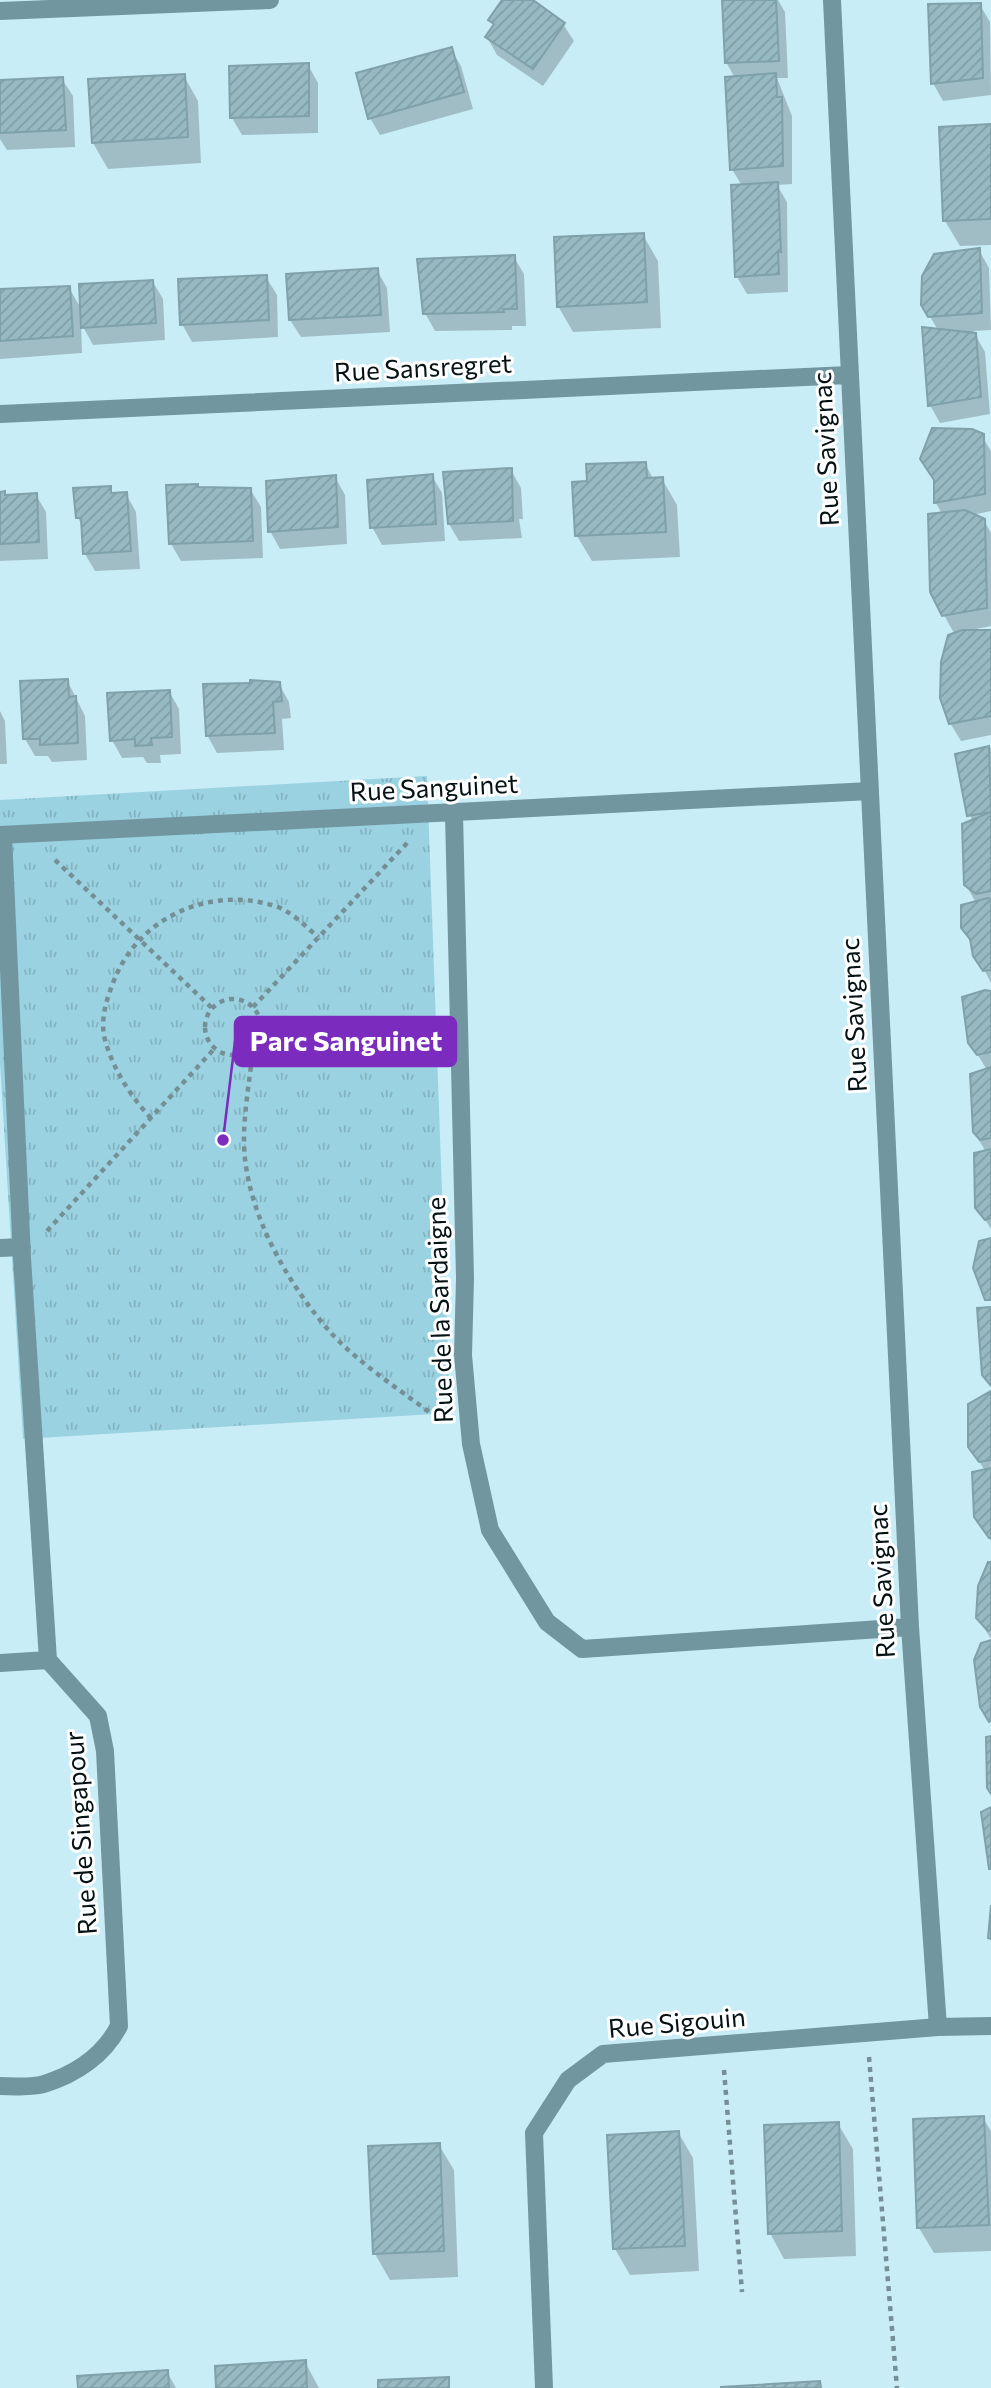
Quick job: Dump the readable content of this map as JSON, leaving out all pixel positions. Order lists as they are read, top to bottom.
{
  "streets": {
    "street": [
      "Rue Sansregret",
      "Rue Savignac",
      "Rue Sanguinet",
      "Rue de la Sardaigne",
      "Rue de Singapour",
      "Rue Sigouin"
    ]
  },
  "crossings": [
    ["Rue Sansregret", "Rue Savignac"],
    ["Rue Savignac", "Rue Sanguinet"],
    ["Rue Savignac", "Rue de la Sardaigne"],
    ["Rue Savignac", "Rue Sigouin"],
    ["Rue Sanguinet", "Rue de la Sardaigne"]
  ],
  "places": ["Parc Sanguinet"]
}
